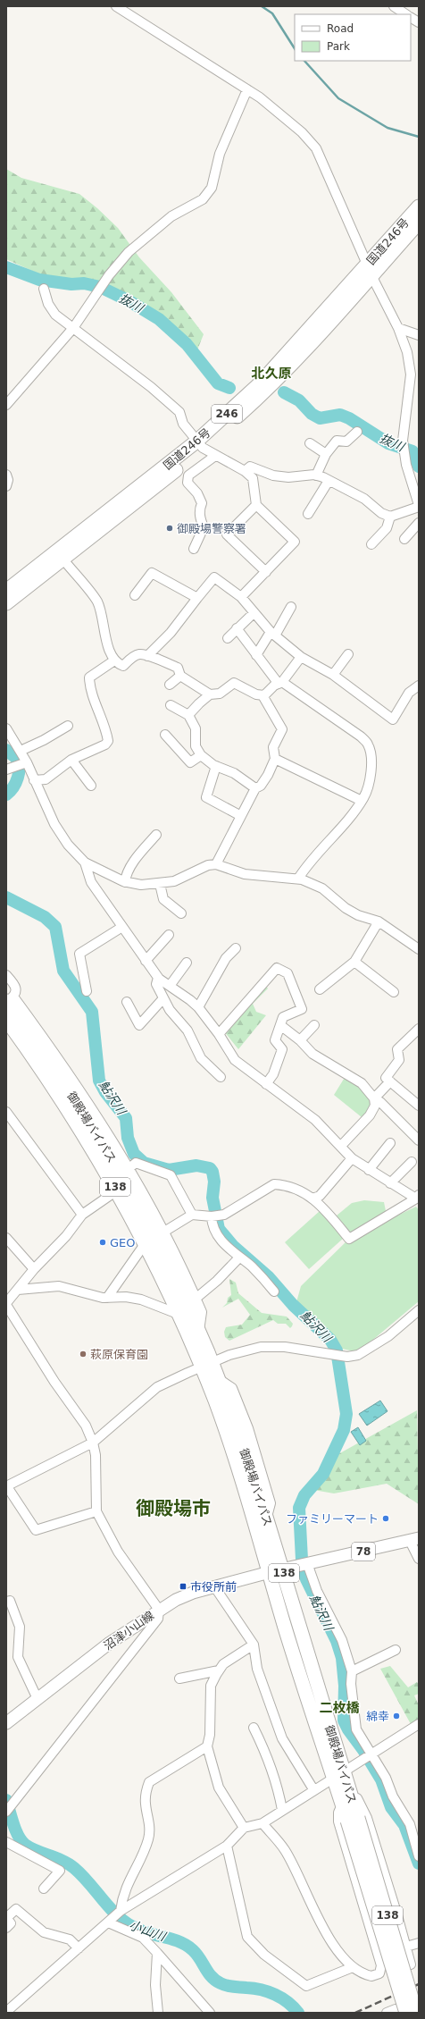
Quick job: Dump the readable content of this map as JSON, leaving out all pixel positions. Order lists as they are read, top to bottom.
{
  "streets": {
    "highway": [
      "国道246号",
      "246",
      "御殿場バイパス",
      "138"
    ],
    "main road": ["78", "沼津小山線"]
  },
  "crossings": [
    ["国道246号", "246"],
    ["御殿場バイパス", "78"],
    ["御殿場バイパス", "沼津小山線"],
    ["78", "沼津小山線"]
  ],
  "districts": ["北久原", "御殿場市", "二枚橋"],
  "water": ["抜川", "鮎沢川", "小山川"],
  "places": {
    "other": [
      "御殿場警察署",
      "GEO",
      "萩原保育園",
      "ファミリーマート",
      "綿幸"
    ],
    "transit": ["市役所前"]
  },
  "legend": ["Road", "Park"]
}
